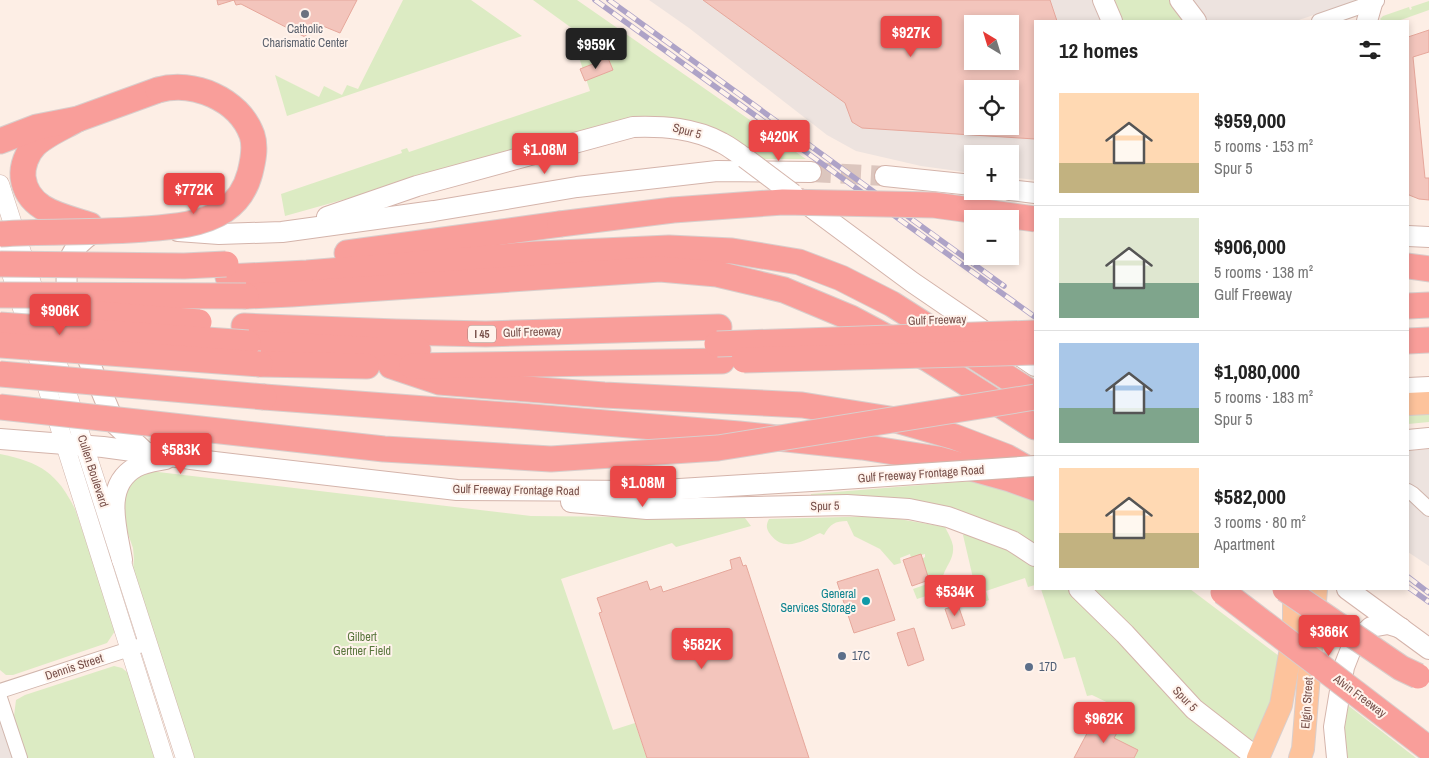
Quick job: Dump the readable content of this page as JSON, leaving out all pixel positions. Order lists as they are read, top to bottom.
{
  "streets": {
    "highway": ["Gulf Freeway", "I 45", "Alvin Freeway"],
    "main road": ["Spur 5", "Gulf Freeway Frontage Road", "Elgin Street"],
    "street": ["Cullen Boulevard", "Dennis Street"]
  },
  "crossings": [
    ["Spur 5", "Gulf Freeway Frontage Road"],
    ["Spur 5", "Elgin Street"],
    ["Cullen Boulevard", "Gulf Freeway Frontage Road"],
    ["Cullen Boulevard", "Dennis Street"]
  ],
  "parks": ["Gilbert Gertner Field"],
  "places": [
    "Catholic Charismatic Center",
    "General Services Storage",
    "17C",
    "17D"
  ],
  "north": "top left",
  "page": {
    "map_buttons": ["+", "−"],
    "price": [
      "$927K",
      "$959K",
      "$420K",
      "$1.08M",
      "$772K",
      "$906K",
      "$583K",
      "$1.08M",
      "$534K",
      "$366K",
      "$582K",
      "$962K"
    ],
    "heading": "12 homes",
    "list": [
      {
        "name": "$959,000",
        "note": "5 rooms · 153 m² · Spur 5"
      },
      {
        "name": "$906,000",
        "note": "5 rooms · 138 m² · Gulf Freeway"
      },
      {
        "name": "$1,080,000",
        "note": "5 rooms · 183 m² · Spur 5"
      },
      {
        "name": "$582,000",
        "note": "3 rooms · 80 m² · Apartment"
      }
    ]
  }
}
